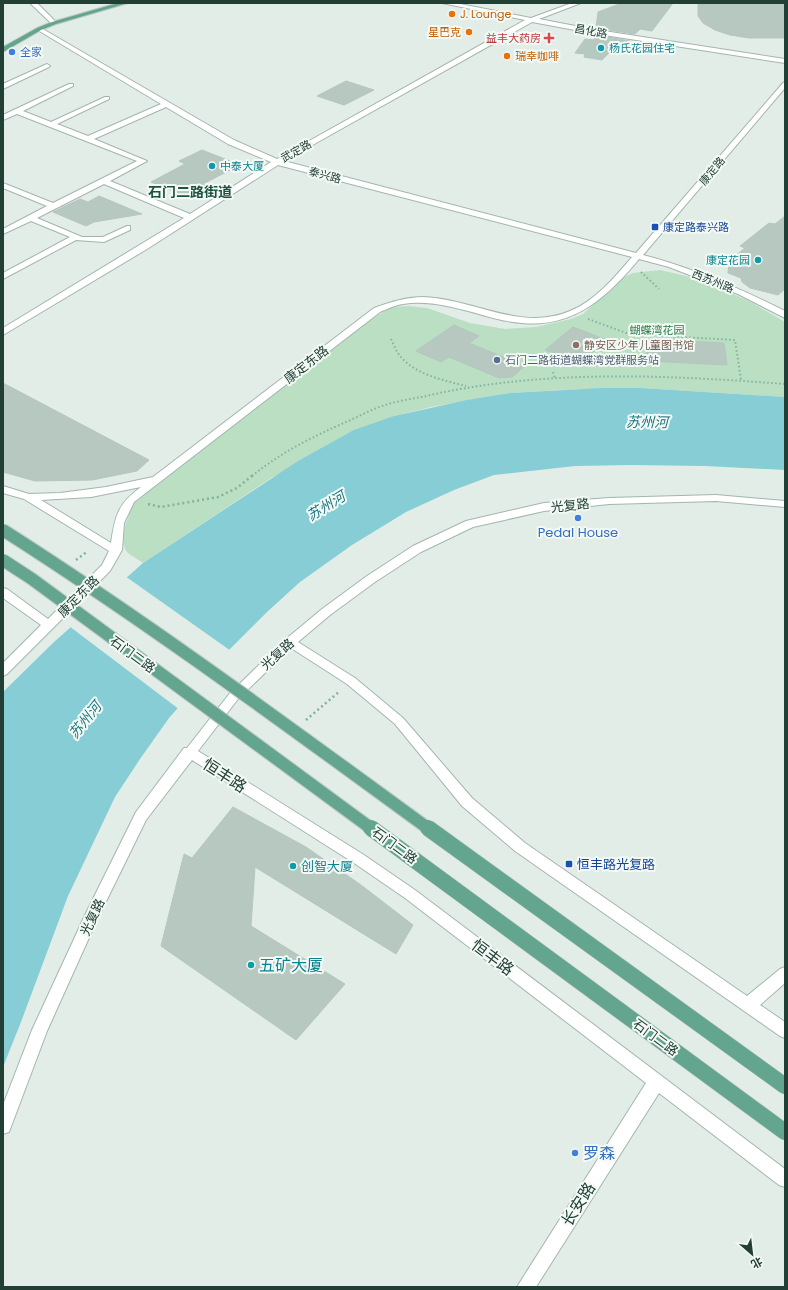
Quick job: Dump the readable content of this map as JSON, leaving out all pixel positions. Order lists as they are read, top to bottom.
{
  "streets": {
    "main road": ["石门二路"],
    "street": [
      "昌化路",
      "武定路",
      "康定路",
      "泰兴路",
      "西苏州路",
      "康定东路",
      "光复路",
      "恒丰路",
      "长安路"
    ]
  },
  "crossings": [
    ["昌化路", "武定路"],
    ["武定路", "泰兴路"],
    ["康定路", "泰兴路"],
    ["康定路", "西苏州路"],
    ["康定路", "康定东路"],
    ["泰兴路", "西苏州路"],
    ["泰兴路", "康定东路"],
    ["西苏州路", "康定东路"],
    ["光复路", "恒丰路"],
    ["恒丰路", "长安路"]
  ],
  "districts": ["石门二路街道"],
  "water": ["苏州河"],
  "parks": ["蝴蝶湾花园"],
  "places": {
    "other": [
      "J. Lounge",
      "星巴克",
      "杨氏花园住宅",
      "全家",
      "瑞幸咖啡",
      "中泰大厦",
      "康定花园",
      "静安区少年儿童图书馆",
      "石门二路街道蝴蝶湾党群服务站",
      "Pedal House",
      "创智大厦",
      "五矿大厦",
      "罗森"
    ],
    "health": ["益丰大药房"],
    "transit": ["康定路泰兴路", "恒丰路光复路"]
  },
  "north": "bottom right"
}
